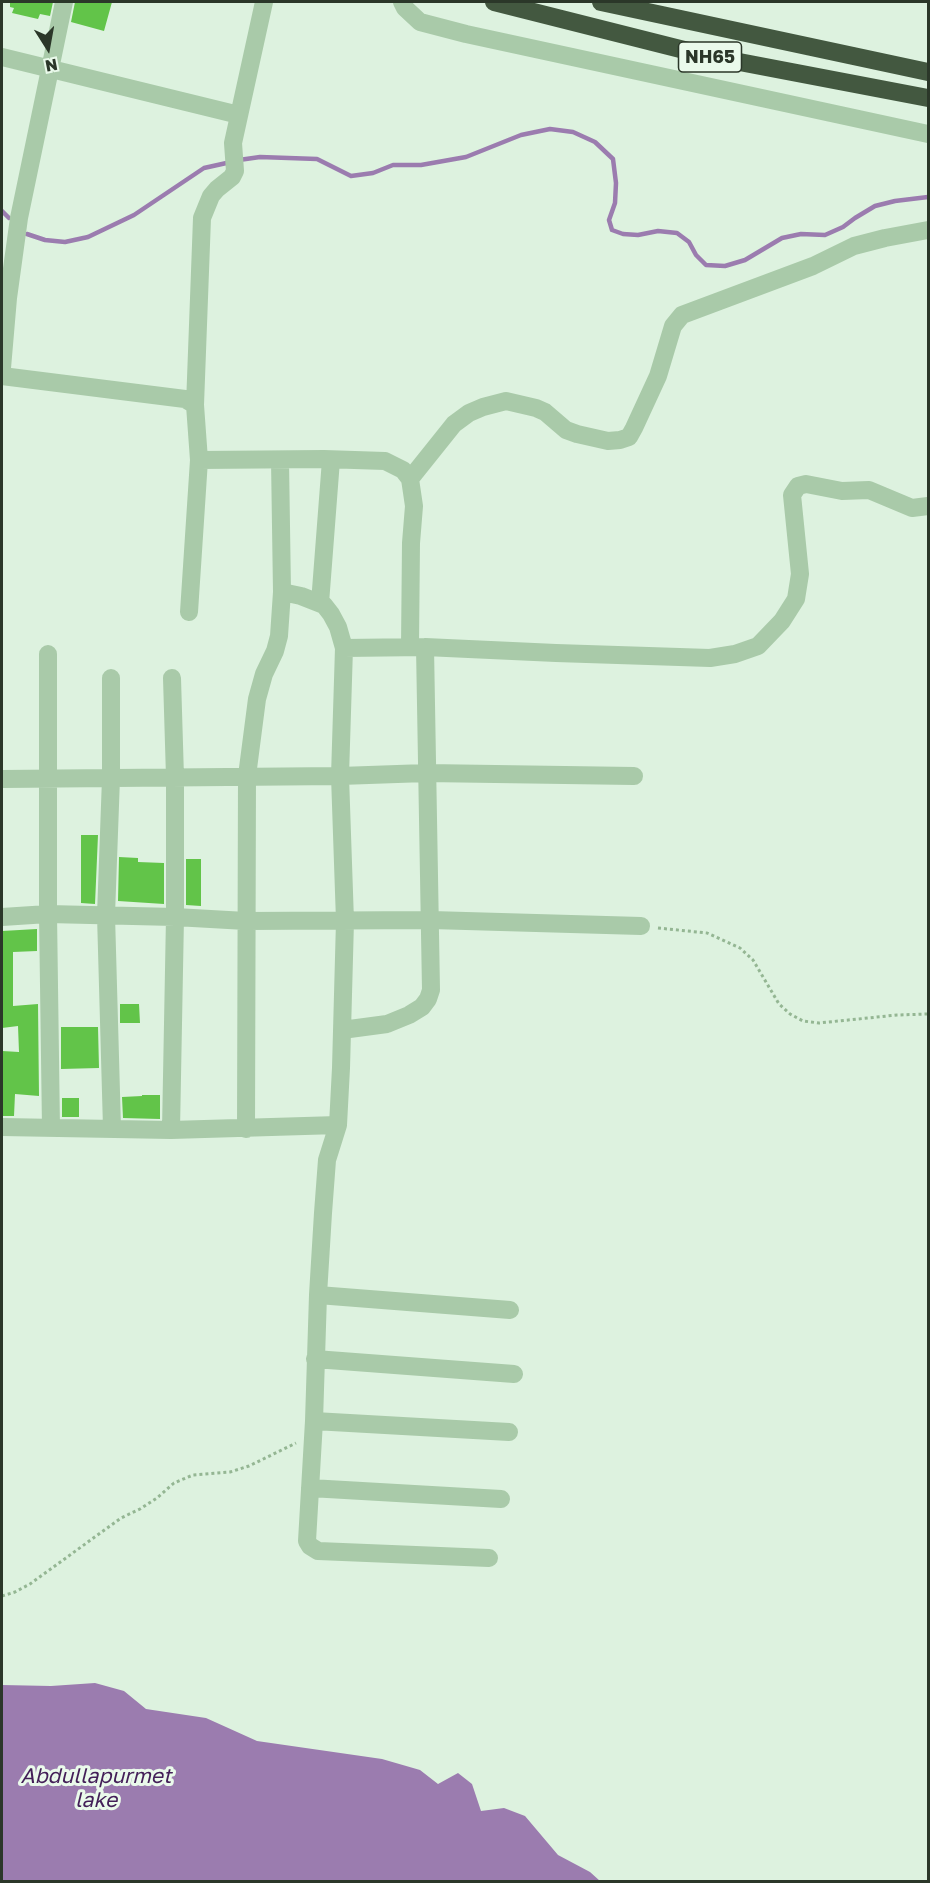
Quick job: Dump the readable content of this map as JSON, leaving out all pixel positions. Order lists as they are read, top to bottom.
{
  "streets": {
    "highway": ["NH65"]
  },
  "water": ["Abdullapurmet lake"],
  "north": "bottom"
}
